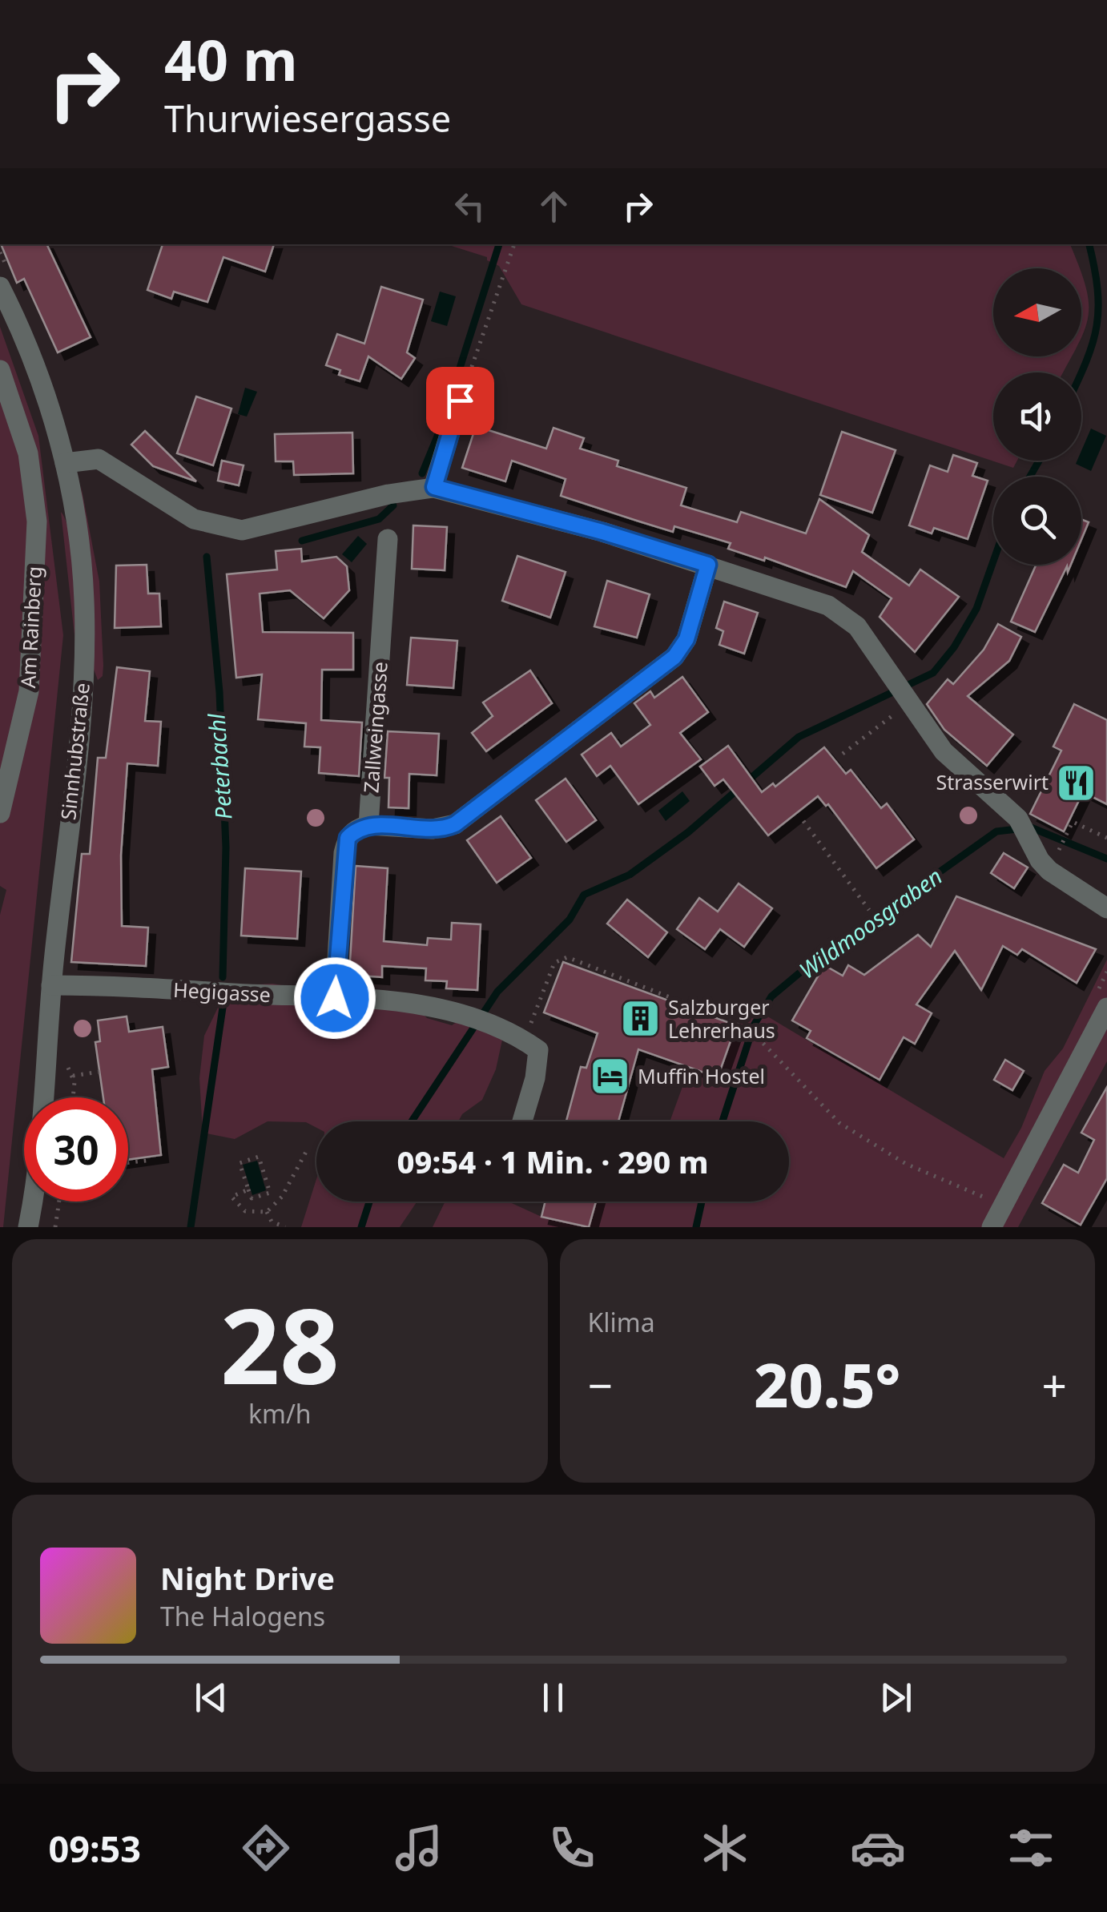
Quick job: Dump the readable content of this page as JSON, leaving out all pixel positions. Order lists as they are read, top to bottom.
{
  "streets": {
    "street": [
      "Am Rainberg",
      "Zallweingasse",
      "Sinnhubstraße",
      "Hegigasse"
    ]
  },
  "crossings": [
    ["Sinnhubstraße", "Hegigasse"]
  ],
  "water": ["Peterbachl", "Wildmoosgraben"],
  "places": {
    "restaurant": ["Strasserwirt"],
    "building": ["Salzburger Lehrerhaus"],
    "hotel": ["Muffin Hostel"]
  },
  "north": "left",
  "page": {
    "turn": ["40 m", "Thurwiesergasse"],
    "limit": "30",
    "trip": "09:54 · 1 Min. · 290 m",
    "tile": [
      ["28", "km/h"],
      "Klima"
    ],
    "heat": ["−", "20.5°", "+"],
    "song": ["Night Drive", "The Halogens"],
    "tabs": "09:53"
  }
}
